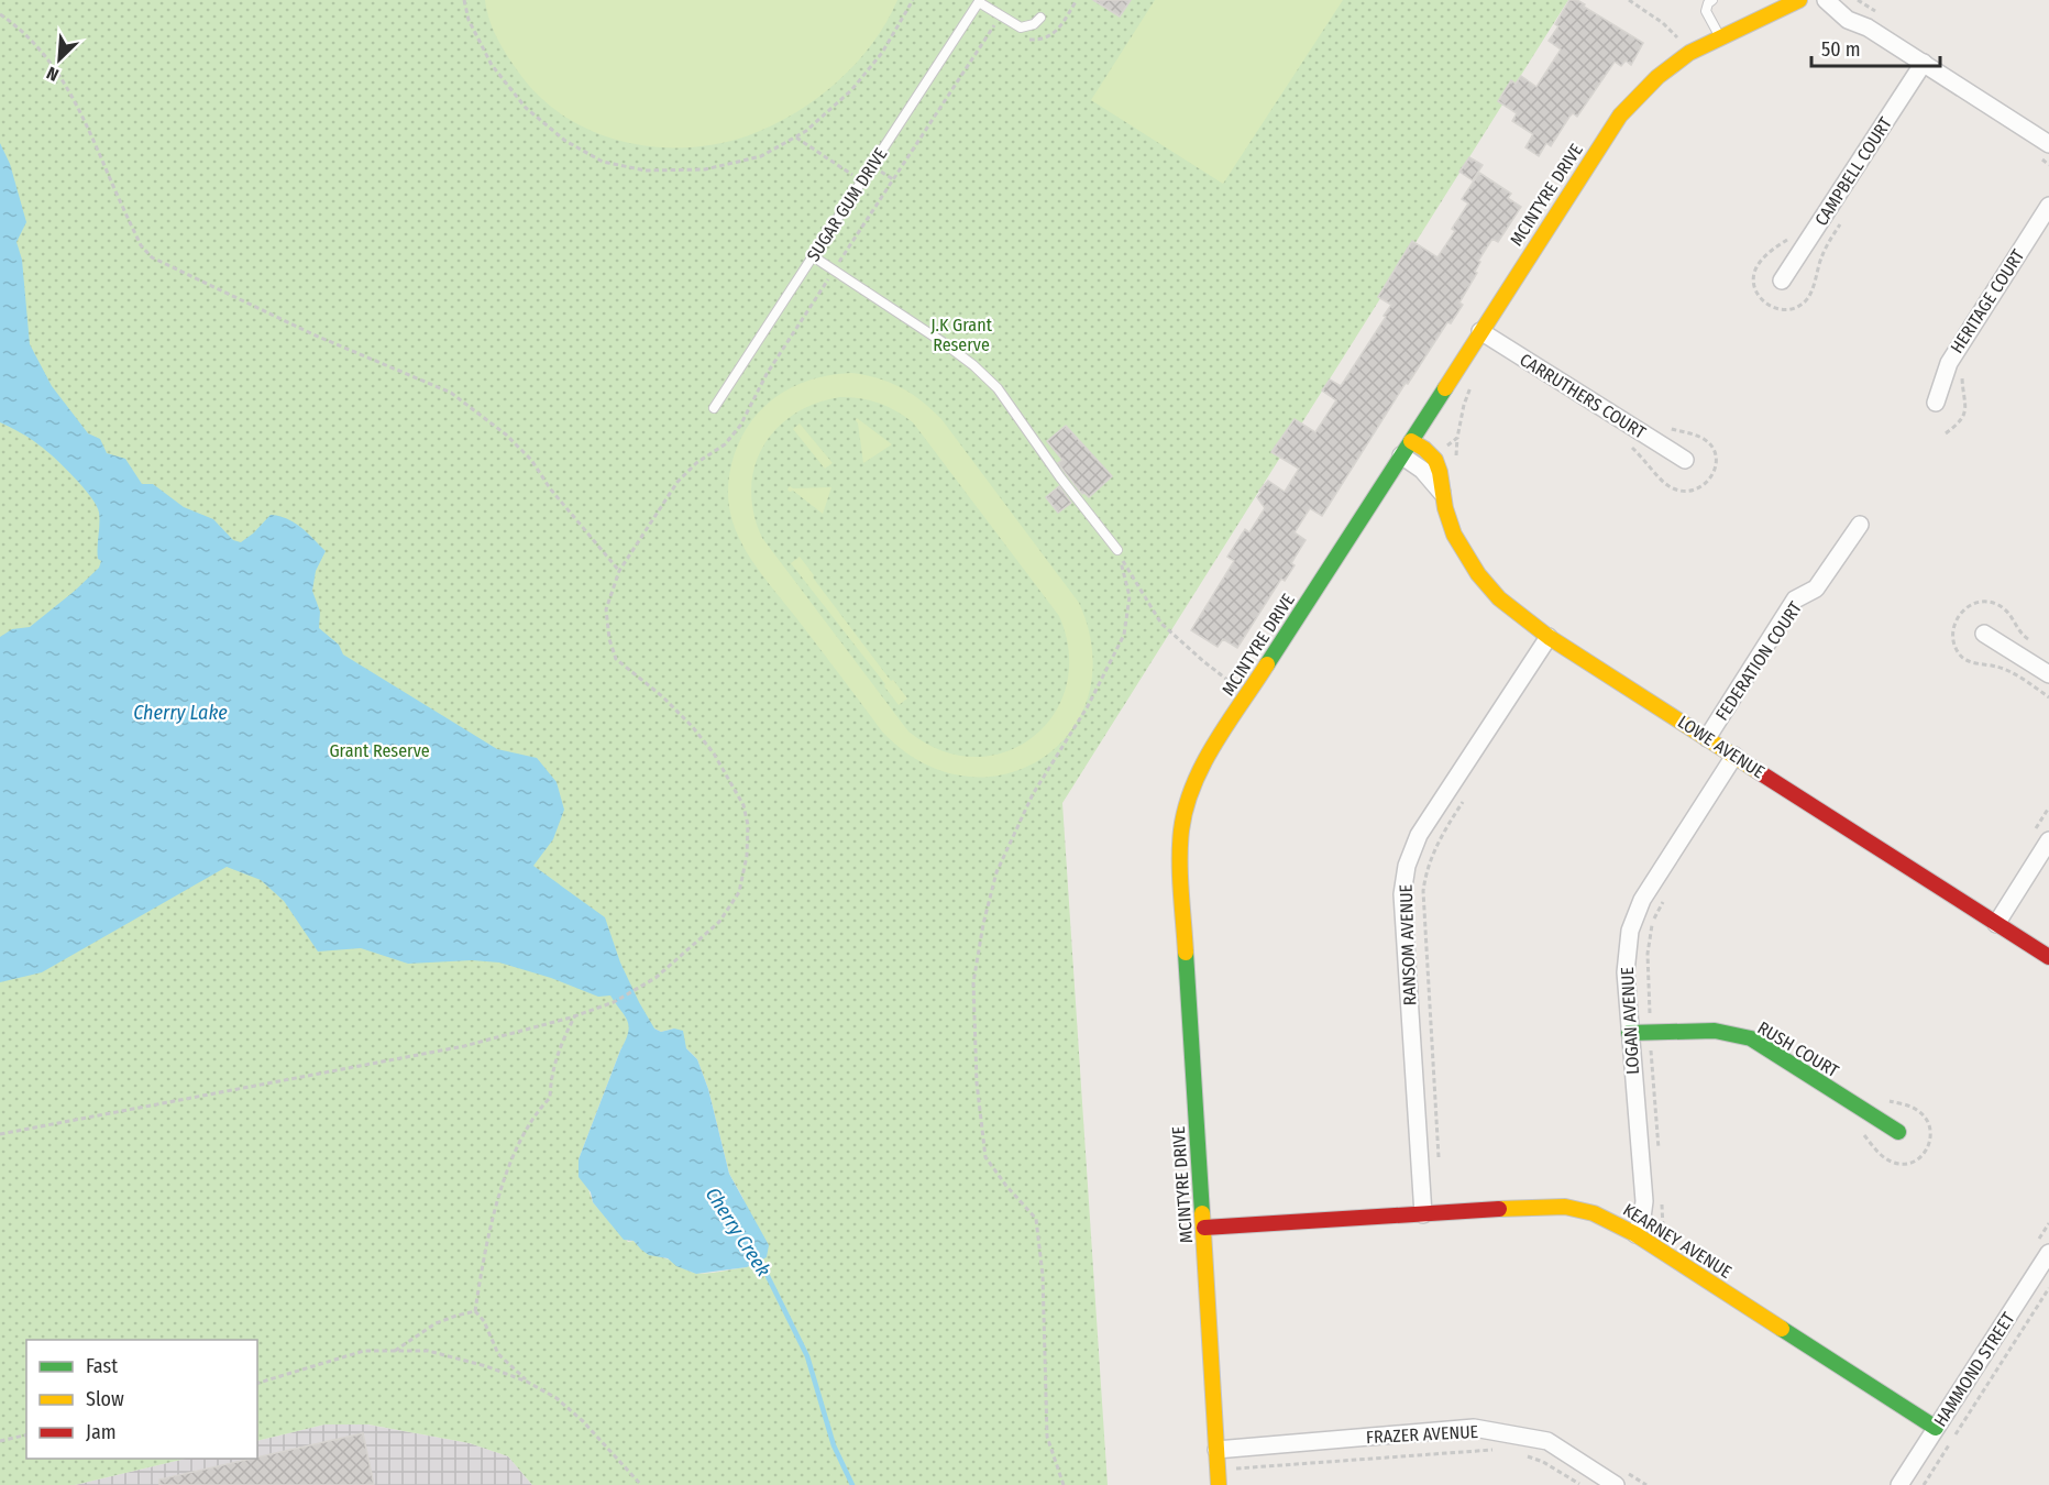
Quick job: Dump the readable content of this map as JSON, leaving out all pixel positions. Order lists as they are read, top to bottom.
{
  "streets": {
    "street": [
      "CAMPBELL COURT",
      "MCINTYRE DRIVE",
      "HERITAGE COURT",
      "CARRUTHERS COURT",
      "FEDERATION COURT",
      "LOWE AVENUE",
      "RANSOM AVENUE",
      "LOGAN AVENUE",
      "RUSH COURT",
      "KEARNEY AVENUE",
      "HAMMOND STREET",
      "FRAZER AVENUE"
    ],
    "lane": ["SUGAR GUM DRIVE"]
  },
  "crossings": [
    ["MCINTYRE DRIVE", "CARRUTHERS COURT"],
    ["MCINTYRE DRIVE", "LOWE AVENUE"],
    ["MCINTYRE DRIVE", "KEARNEY AVENUE"],
    ["MCINTYRE DRIVE", "FRAZER AVENUE"],
    ["FEDERATION COURT", "LOWE AVENUE"],
    ["LOWE AVENUE", "RANSOM AVENUE"],
    ["LOWE AVENUE", "LOGAN AVENUE"],
    ["RANSOM AVENUE", "KEARNEY AVENUE"],
    ["LOGAN AVENUE", "RUSH COURT"],
    ["LOGAN AVENUE", "KEARNEY AVENUE"],
    ["KEARNEY AVENUE", "HAMMOND STREET"]
  ],
  "water": ["Cherry Lake", "Cherry Creek"],
  "parks": ["J.K Grant Reserve", "Grant Reserve"],
  "legend": ["Fast", "Slow", "Jam"],
  "scale_bar": "50 m",
  "north": "bottom left"
}
